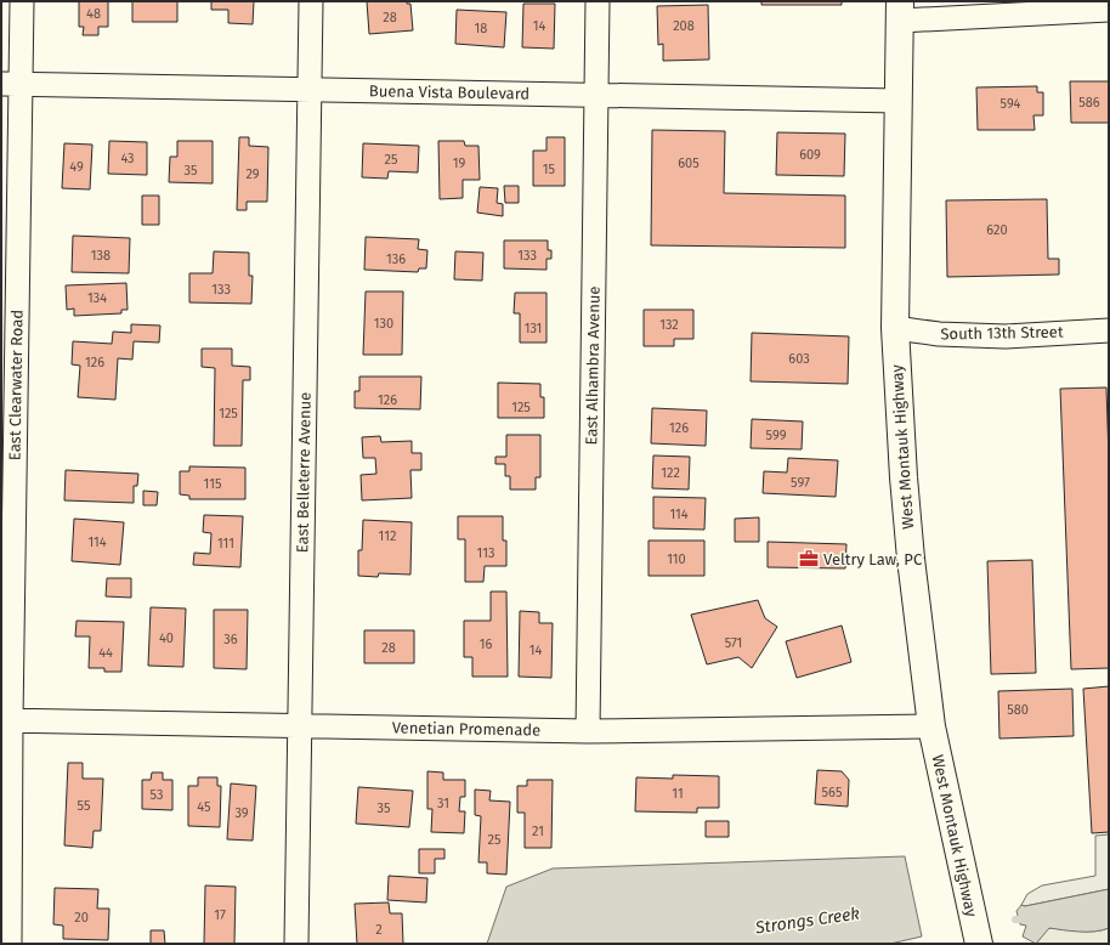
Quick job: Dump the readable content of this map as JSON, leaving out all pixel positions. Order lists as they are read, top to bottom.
{
  "streets": {
    "main road": ["West Montauk Highway"],
    "street": [
      "Buena Vista Boulevard",
      "South 13th Street",
      "East Alhambra Avenue",
      "East Clearwater Road",
      "East Belleterre Avenue",
      "Venetian Promenade"
    ]
  },
  "crossings": [
    ["Buena Vista Boulevard", "East Alhambra Avenue"],
    ["Buena Vista Boulevard", "East Clearwater Road"],
    ["Buena Vista Boulevard", "West Montauk Highway"],
    ["Buena Vista Boulevard", "East Belleterre Avenue"],
    ["South 13th Street", "West Montauk Highway"],
    ["East Alhambra Avenue", "Venetian Promenade"],
    ["East Clearwater Road", "Venetian Promenade"],
    ["West Montauk Highway", "Venetian Promenade"],
    ["East Belleterre Avenue", "Venetian Promenade"]
  ],
  "water": ["Strongs Creek"],
  "places": {
    "office": ["Veltry Law, PC"]
  },
  "house_numbers": [
    "48",
    "28",
    "14",
    "208",
    "18",
    "586",
    "594",
    "609",
    "43",
    "25",
    "19",
    "605",
    "49",
    "15",
    "35",
    "29",
    "620",
    "138",
    "133",
    "136",
    "133",
    "134",
    "130",
    "132",
    "131",
    "603",
    "126",
    "126",
    "125",
    "125",
    "126",
    "599",
    "122",
    "597",
    "115",
    "114",
    "112",
    "114",
    "111",
    "113",
    "110",
    "40",
    "36",
    "571",
    "16",
    "28",
    "14",
    "44",
    "580",
    "565",
    "11",
    "53",
    "31",
    "55",
    "45",
    "35",
    "39",
    "21",
    "25",
    "17",
    "20",
    "2"
  ]
}
